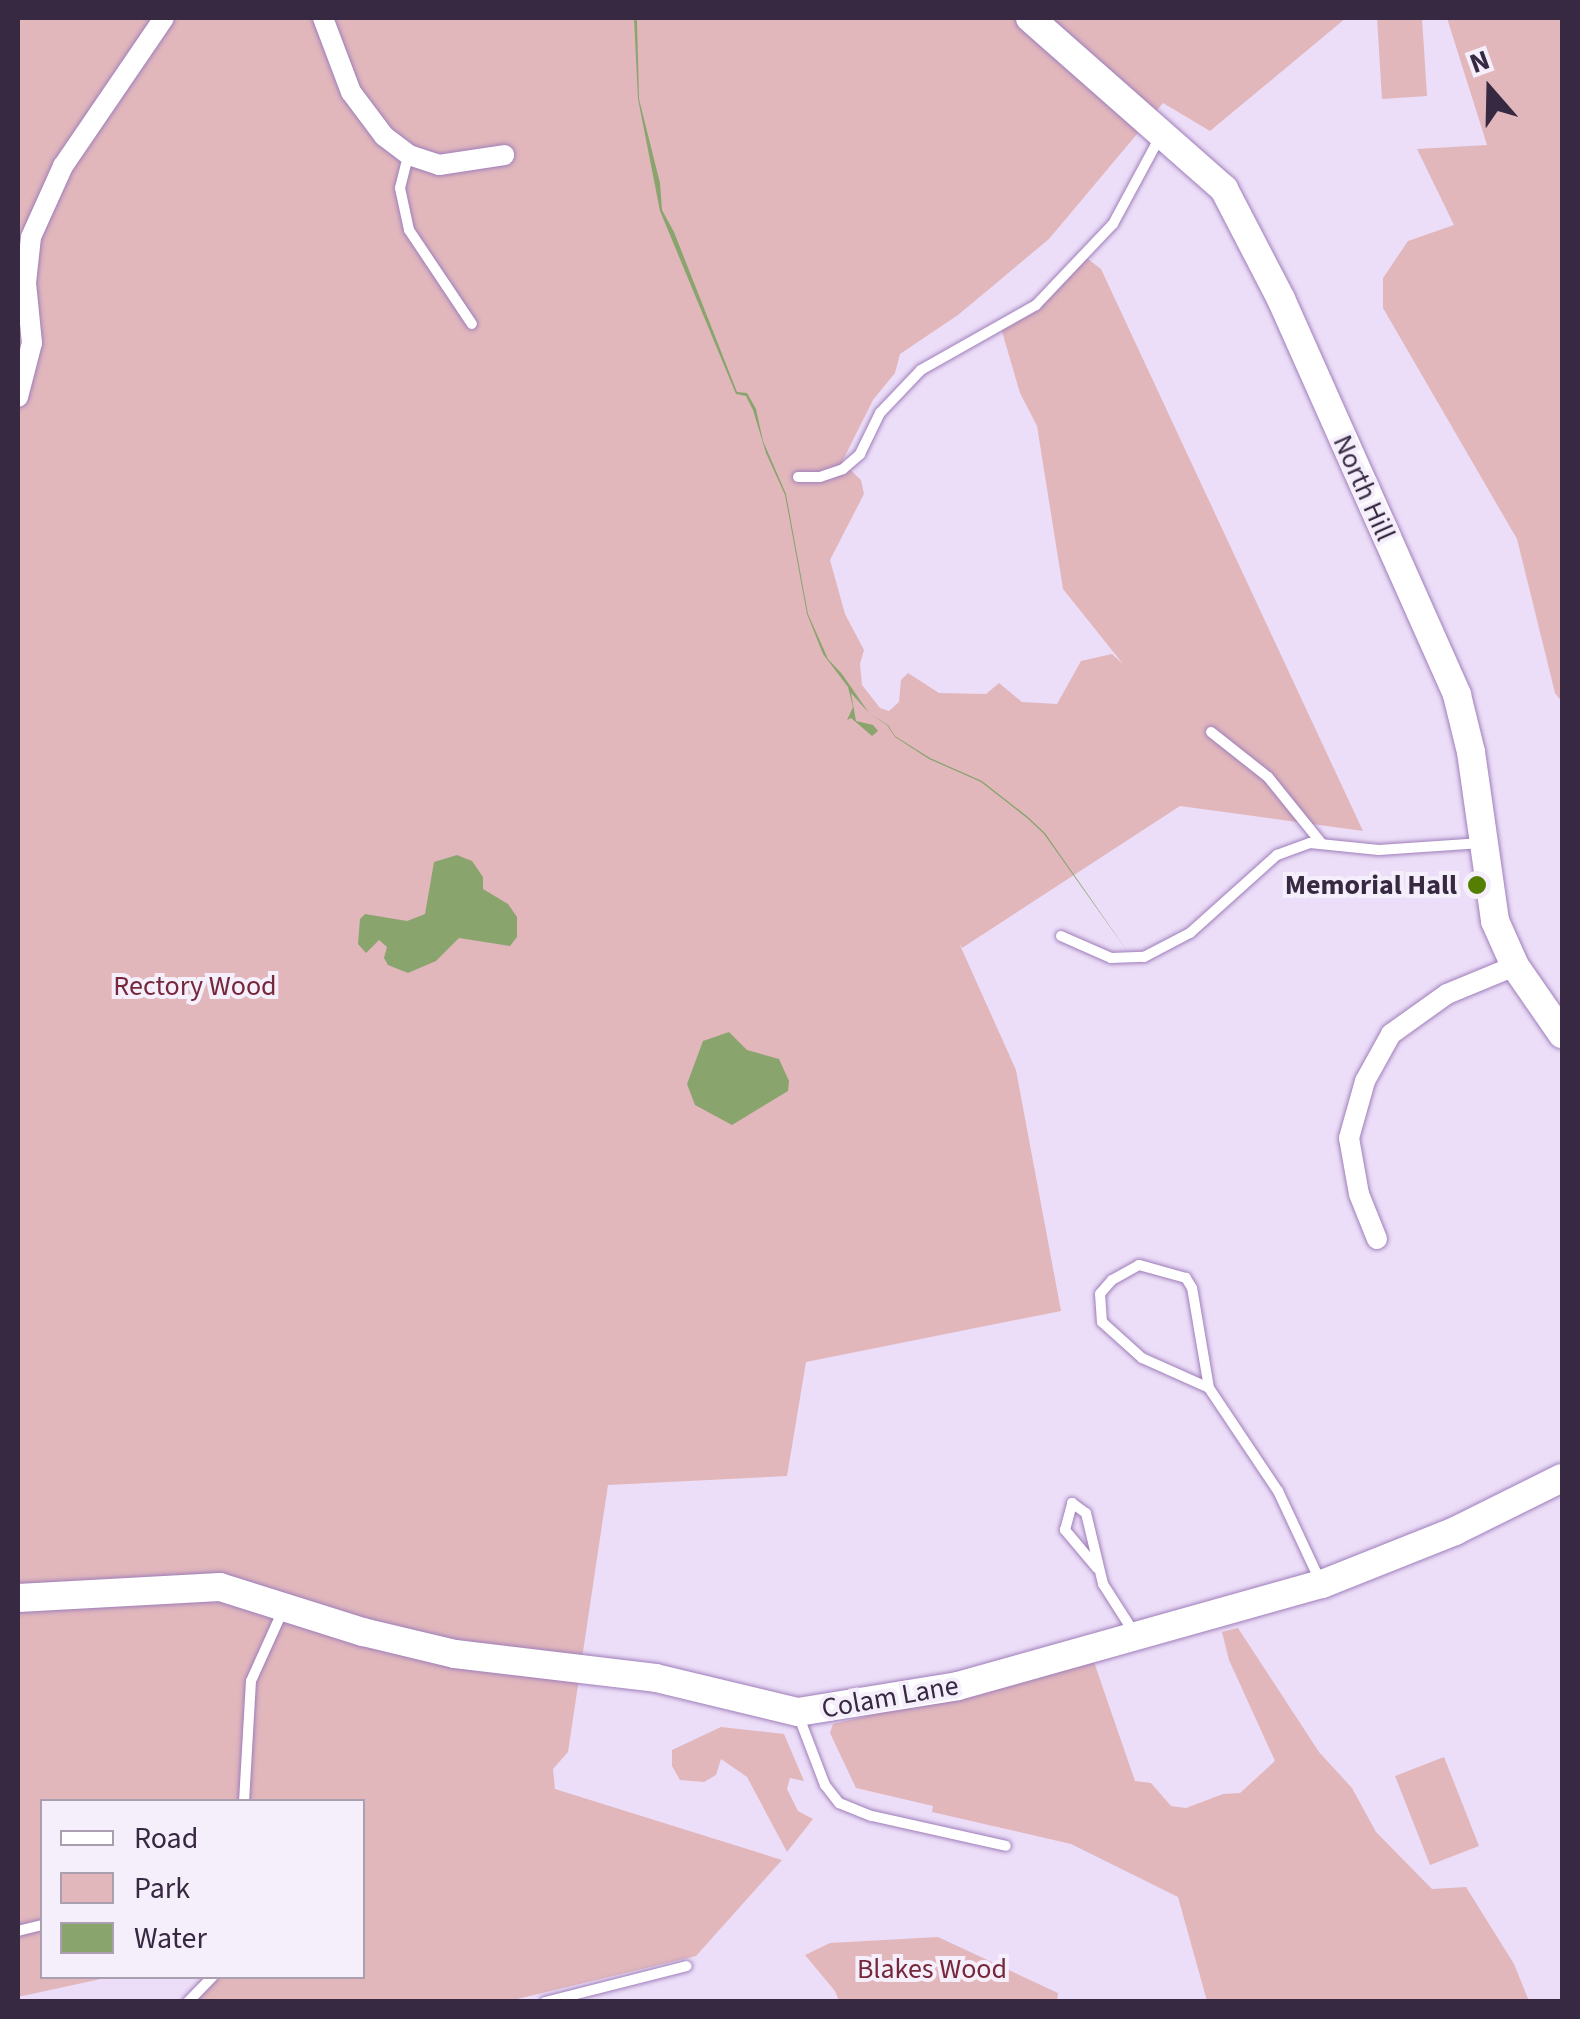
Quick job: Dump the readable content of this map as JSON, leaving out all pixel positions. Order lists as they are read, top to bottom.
{
  "streets": {
    "street": ["North Hill", "Colam Lane"]
  },
  "parks": ["Rectory Wood", "Blakes Wood"],
  "places": ["Memorial Hall"],
  "legend": ["Road", "Park", "Water"],
  "north": "top"
}
